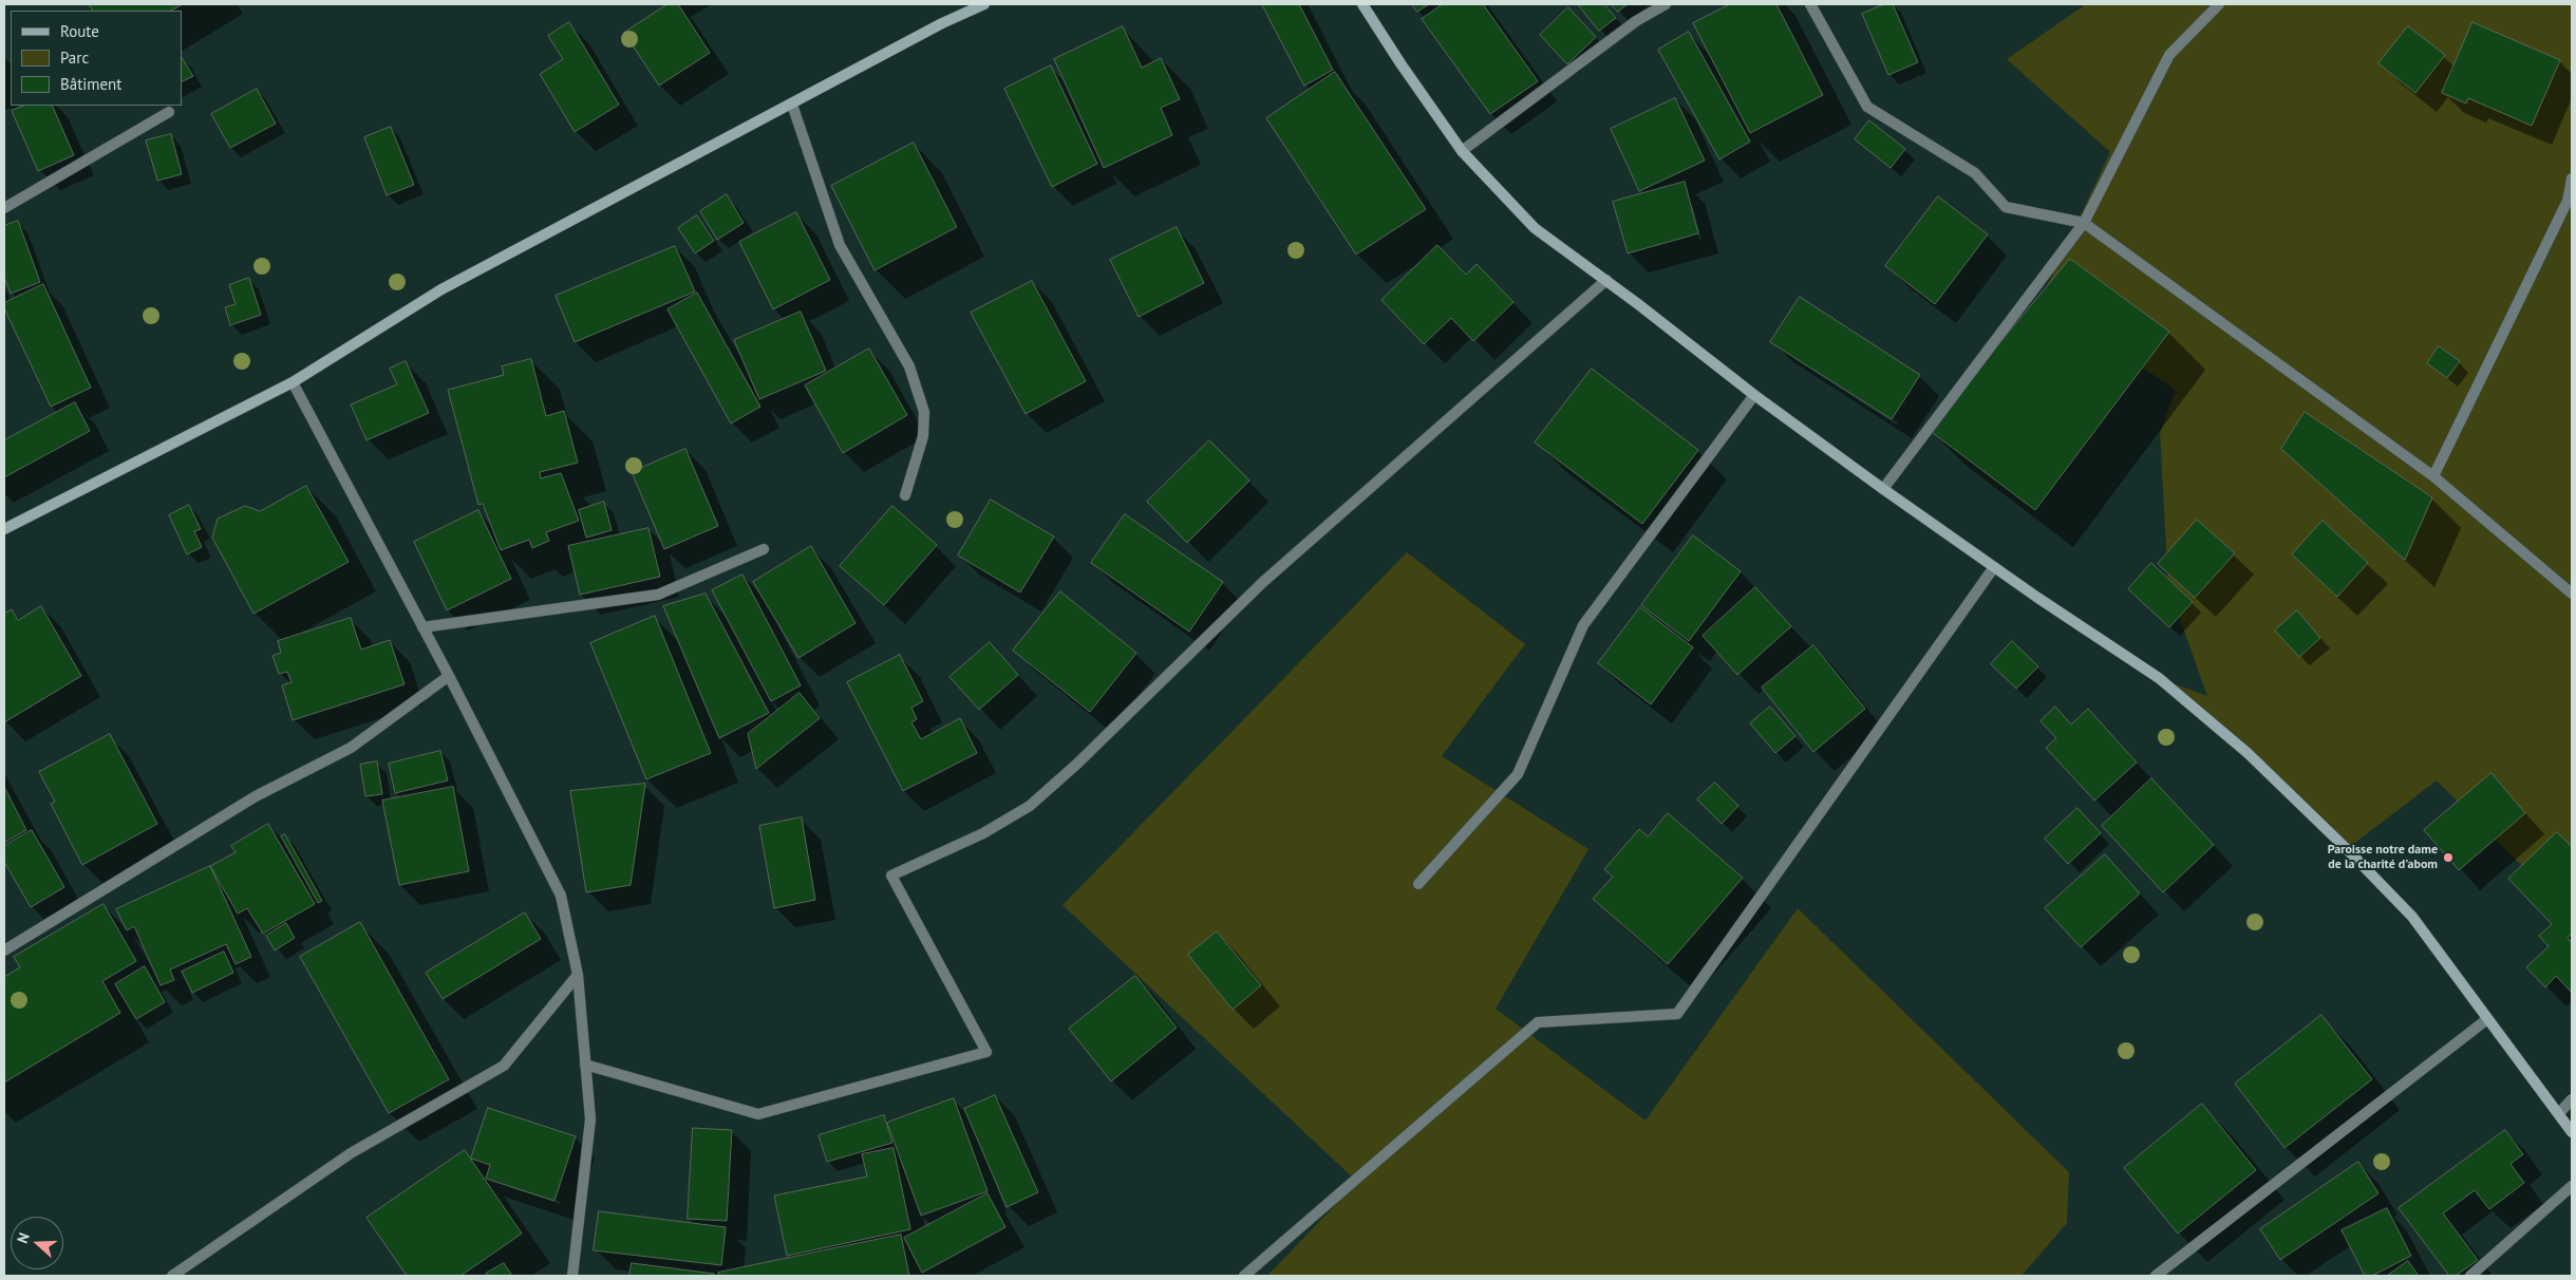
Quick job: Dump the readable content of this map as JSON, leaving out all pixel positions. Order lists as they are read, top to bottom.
{
  "places": ["Paroisse notre dame de la charité d'abom"],
  "legend": ["Route", "Parc", "Bâtiment"],
  "north": "left"
}
